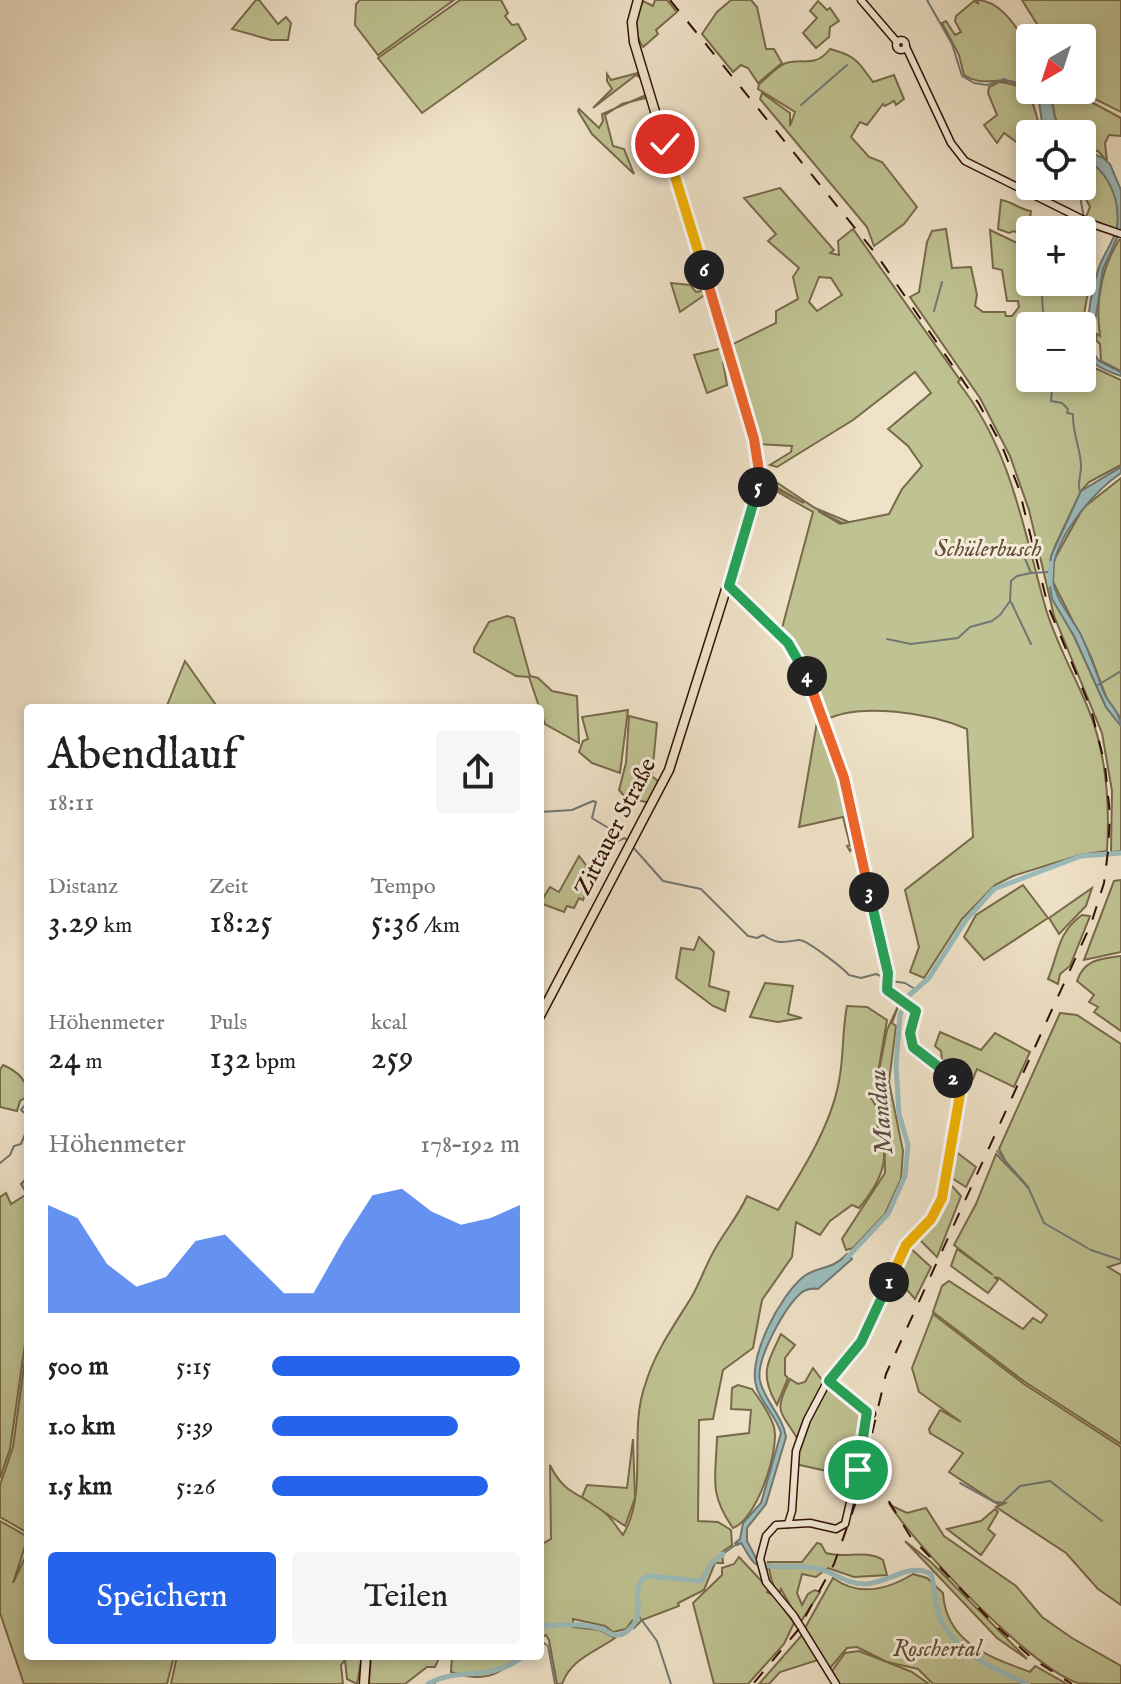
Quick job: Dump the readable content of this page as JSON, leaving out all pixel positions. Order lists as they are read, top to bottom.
{
  "streets": {
    "main road": ["Zittauer Straße"]
  },
  "water": ["Mandau"],
  "parks": ["Schülerbusch", "Roschertal"],
  "north": "bottom left",
  "page": {
    "map_buttons": ["+", "−"],
    "pins": [
      "6",
      "5",
      "4",
      "3",
      "2",
      "1"
    ],
    "heading": ["Abendlauf", "18:11"],
    "stats": [
      ["Distanz", "3.29 km"],
      ["Zeit", "18:25"],
      ["Tempo", "5:36 /km"],
      ["Höhenmeter", "24 m"],
      ["Puls", "132 bpm"],
      ["kcal", "259"]
    ],
    "chart": ["Höhenmeter", "178–192 m"],
    "list": [
      {
        "name": "500 m",
        "note": "5:15"
      },
      {
        "name": "1.0 km",
        "note": "5:39"
      },
      {
        "name": "1.5 km",
        "note": "5:26"
      }
    ],
    "buttons": ["Speichern", "Teilen"]
  }
}
